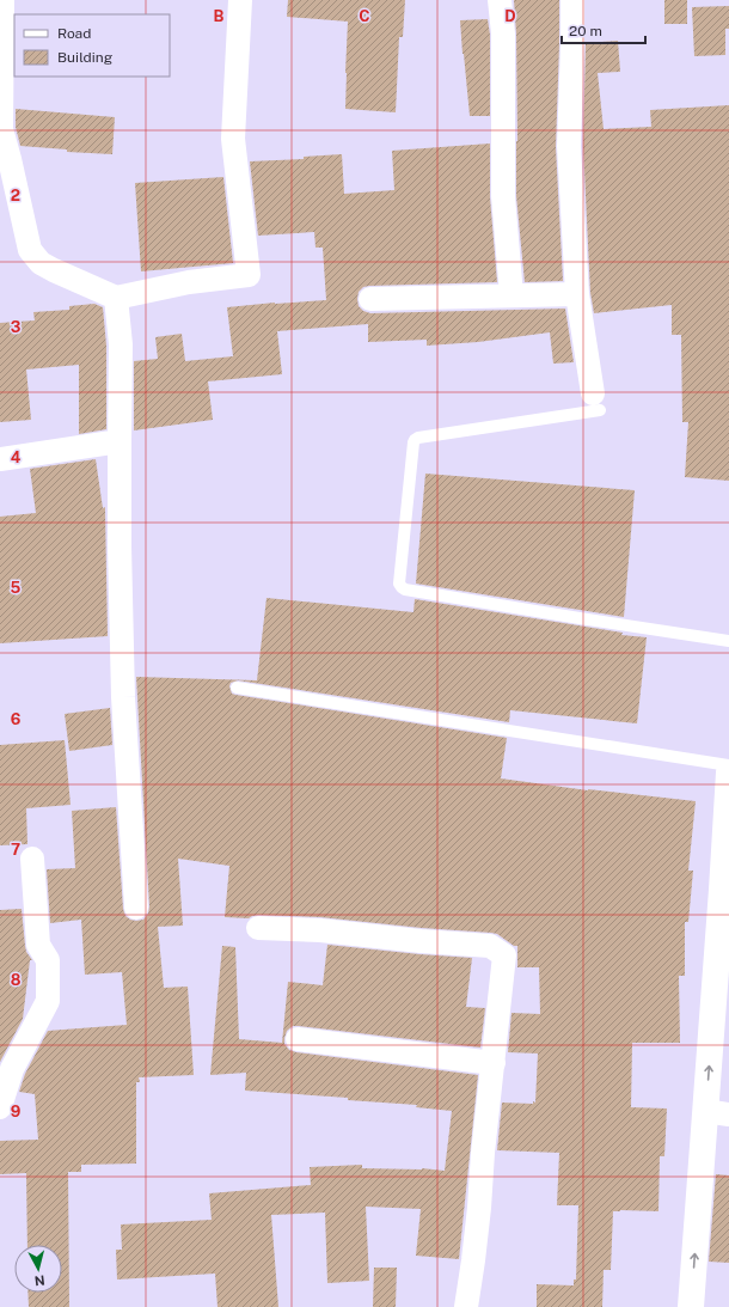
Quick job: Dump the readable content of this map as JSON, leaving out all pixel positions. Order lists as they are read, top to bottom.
{
  "legend": ["Road", "Building"],
  "scale_bar": "20 m",
  "north": "bottom",
  "grid": {
    "columns": ["B", "C", "D"],
    "rows": [
      "2",
      "3",
      "4",
      "5",
      "6",
      "7",
      "8",
      "9"
    ]
  }
}
